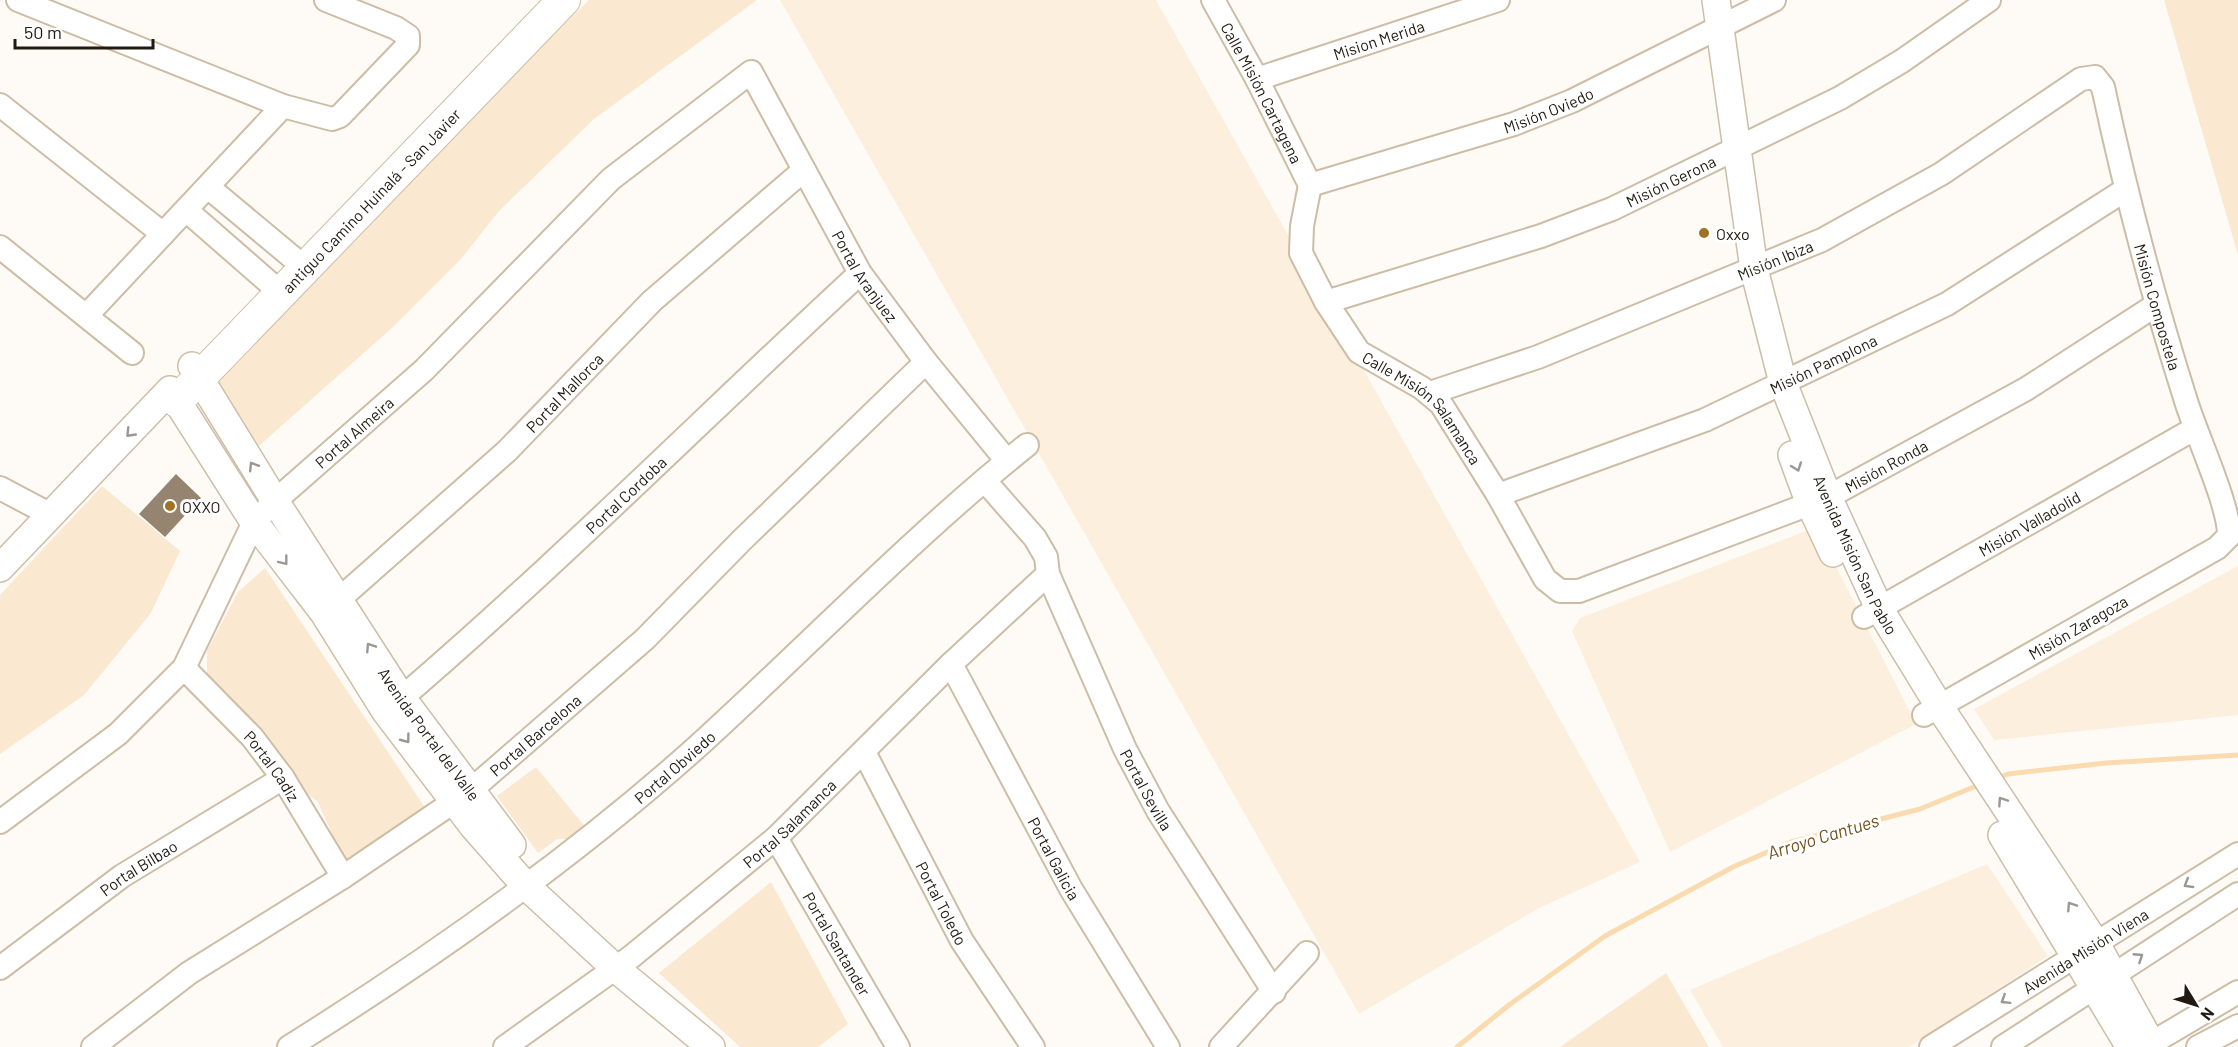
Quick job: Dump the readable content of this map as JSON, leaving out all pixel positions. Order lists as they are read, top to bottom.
{
  "streets": {
    "main road": ["antiguo Camino Huinalá - San Javier"],
    "street": [
      "Mision Merida",
      "Calle Misión Cartagena",
      "Misión Oviedo",
      "Misión Gerona",
      "Misión Ibiza",
      "Portal Aranjuez",
      "Misión Compostela",
      "Misión Pamplona",
      "Portal Mallorca",
      "Calle Misión Salamanca",
      "Portal Almeira",
      "Misión Ronda",
      "Portal Cordoba",
      "Misión Valladolid",
      "Avenida Misión San Pablo",
      "Misión Zaragoza",
      "Avenida Portal del Valle",
      "Portal Barcelona",
      "Portal Cadiz",
      "Portal Obviedo",
      "Portal Sevilla",
      "Portal Salamanca",
      "Portal Galicia",
      "Portal Bilbao",
      "Portal Toledo",
      "Portal Santander",
      "Avenida Misión Viena"
    ]
  },
  "crossings": [
    ["Mision Merida", "Calle Misión Cartagena"],
    ["Calle Misión Cartagena", "Misión Oviedo"],
    ["Calle Misión Cartagena", "Calle Misión Salamanca"],
    ["Misión Oviedo", "Calle Misión Salamanca"],
    ["Misión Oviedo", "Avenida Misión San Pablo"],
    ["Misión Gerona", "Calle Misión Salamanca"],
    ["Misión Gerona", "Avenida Misión San Pablo"],
    ["Misión Ibiza", "Misión Compostela"],
    ["Misión Ibiza", "Calle Misión Salamanca"],
    ["Misión Ibiza", "Avenida Misión San Pablo"],
    ["Portal Aranjuez", "Portal Mallorca"],
    ["Portal Aranjuez", "Portal Almeira"],
    ["Portal Aranjuez", "Portal Cordoba"],
    ["Portal Aranjuez", "Portal Barcelona"],
    ["Portal Aranjuez", "Portal Obviedo"],
    ["Misión Compostela", "Misión Pamplona"],
    ["Misión Compostela", "Misión Ronda"],
    ["Misión Compostela", "Misión Valladolid"],
    ["Misión Compostela", "Misión Zaragoza"],
    ["Misión Pamplona", "Calle Misión Salamanca"],
    ["Misión Pamplona", "Avenida Misión San Pablo"],
    ["Portal Mallorca", "Avenida Portal del Valle"],
    ["Calle Misión Salamanca", "Misión Ronda"],
    ["Portal Almeira", "Avenida Portal del Valle"],
    ["Portal Almeira", "Portal Cadiz"],
    ["Misión Ronda", "Avenida Misión San Pablo"],
    ["Portal Cordoba", "Avenida Portal del Valle"],
    ["Misión Valladolid", "Avenida Misión San Pablo"],
    ["Avenida Misión San Pablo", "Misión Zaragoza"],
    ["Avenida Misión San Pablo", "Avenida Misión Viena"],
    ["Avenida Portal del Valle", "Portal Barcelona"],
    ["Avenida Portal del Valle", "Portal Obviedo"],
    ["Avenida Portal del Valle", "Portal Salamanca"],
    ["Portal Barcelona", "Portal Cadiz"],
    ["Portal Cadiz", "Portal Bilbao"],
    ["Portal Obviedo", "Portal Sevilla"],
    ["Portal Sevilla", "Portal Salamanca"],
    ["Portal Salamanca", "Portal Galicia"],
    ["Portal Salamanca", "Portal Toledo"],
    ["Portal Salamanca", "Portal Santander"]
  ],
  "water": ["Arroyo Cantues"],
  "places": ["Oxxo", "OXXO"],
  "scale_bar": "50 m",
  "north": "bottom right"
}
